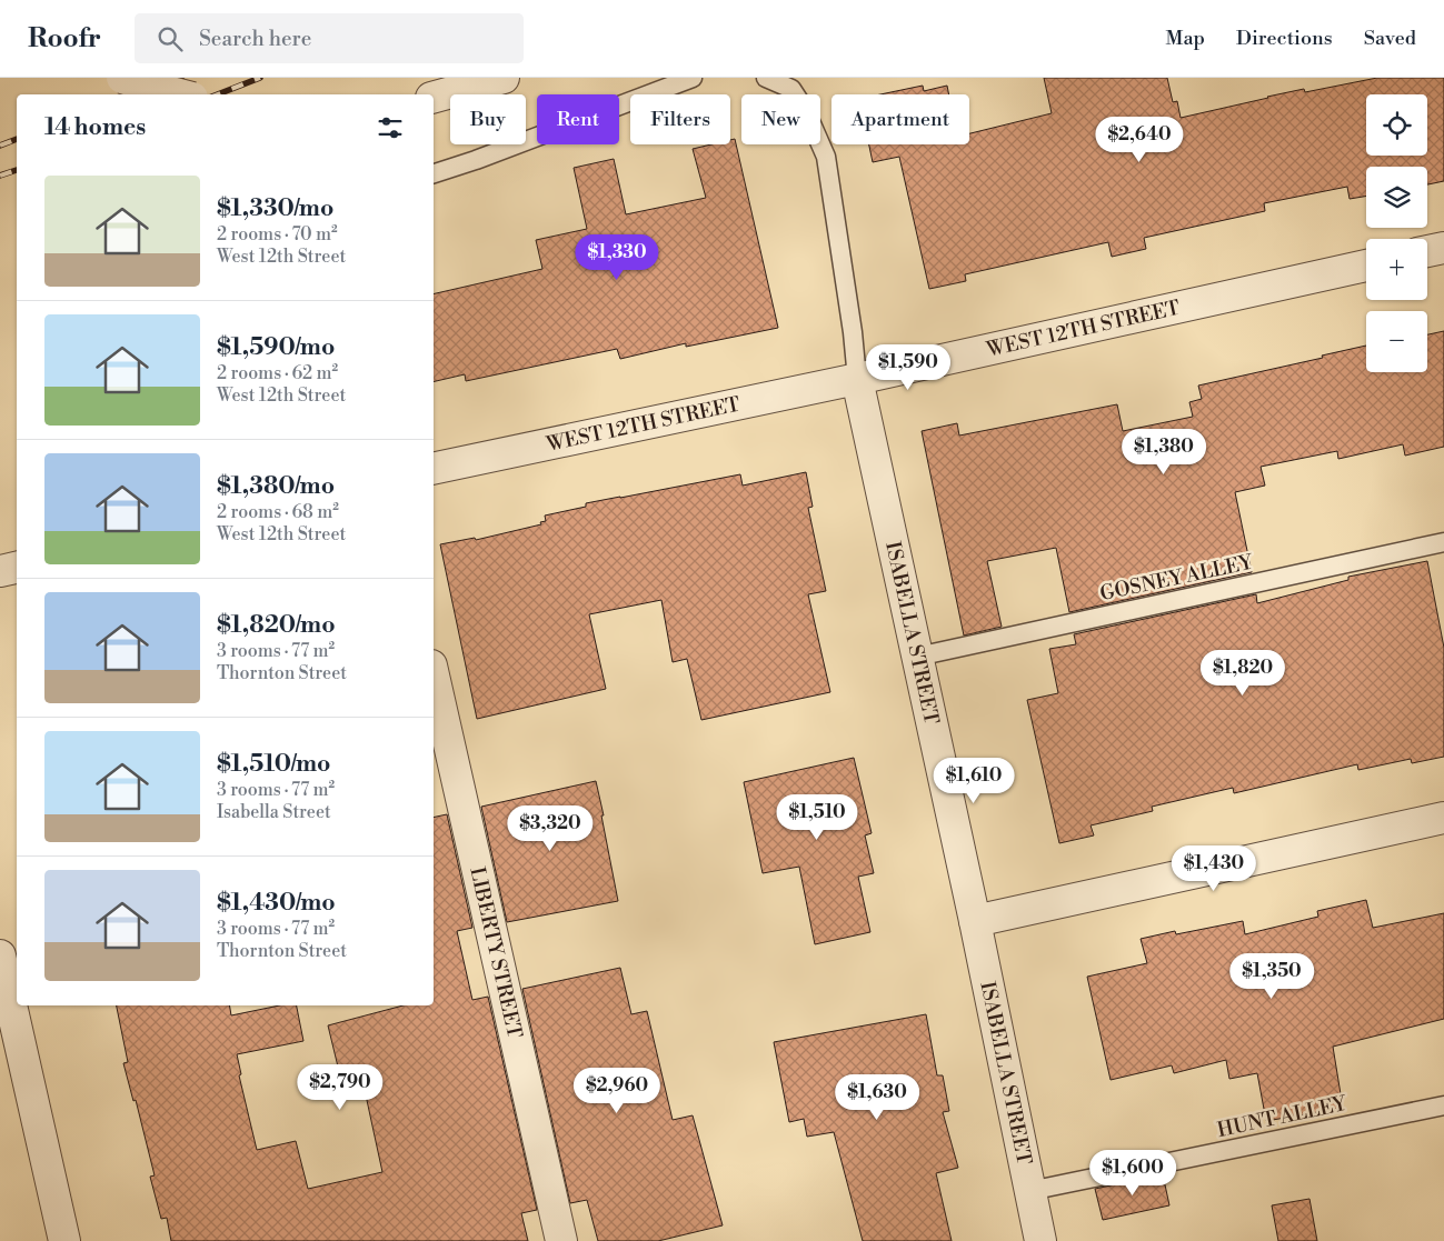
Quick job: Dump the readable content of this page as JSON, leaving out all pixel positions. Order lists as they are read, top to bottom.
{
  "streets": {
    "street": ["WEST 12TH STREET", "ISABELLA STREET", "LIBERTY STREET"],
    "lane": ["GOSNEY ALLEY", "HUNT ALLEY"]
  },
  "crossings": [
    ["WEST 12TH STREET", "ISABELLA STREET"],
    ["GOSNEY ALLEY", "ISABELLA STREET"],
    ["ISABELLA STREET", "HUNT ALLEY"]
  ],
  "page": {
    "header": "Roofr",
    "search": "Search here",
    "nav": ["Map", "Directions", "Saved"],
    "map_buttons": ["+", "−"],
    "chip": [
      "Buy",
      "Rent",
      "Filters",
      "New",
      "Apartment"
    ],
    "heading": "14 homes",
    "price": [
      "$2,640",
      "$1,330",
      "$1,590",
      "$1,380",
      "$1,820",
      "$1,610",
      "$1,510",
      "$3,320",
      "$1,430",
      "$1,350",
      "$2,790",
      "$2,960",
      "$1,630",
      "$1,600"
    ],
    "list": [
      {
        "name": "$1,330/mo",
        "note": "2 rooms · 70 m² · West 12th Street"
      },
      {
        "name": "$1,590/mo",
        "note": "2 rooms · 62 m² · West 12th Street"
      },
      {
        "name": "$1,380/mo",
        "note": "2 rooms · 68 m² · West 12th Street"
      },
      {
        "name": "$1,820/mo",
        "note": "3 rooms · 77 m² · Thornton Street"
      },
      {
        "name": "$1,510/mo",
        "note": "3 rooms · 77 m² · Isabella Street"
      },
      {
        "name": "$1,430/mo",
        "note": "3 rooms · 77 m² · Thornton Street"
      }
    ]
  }
}
